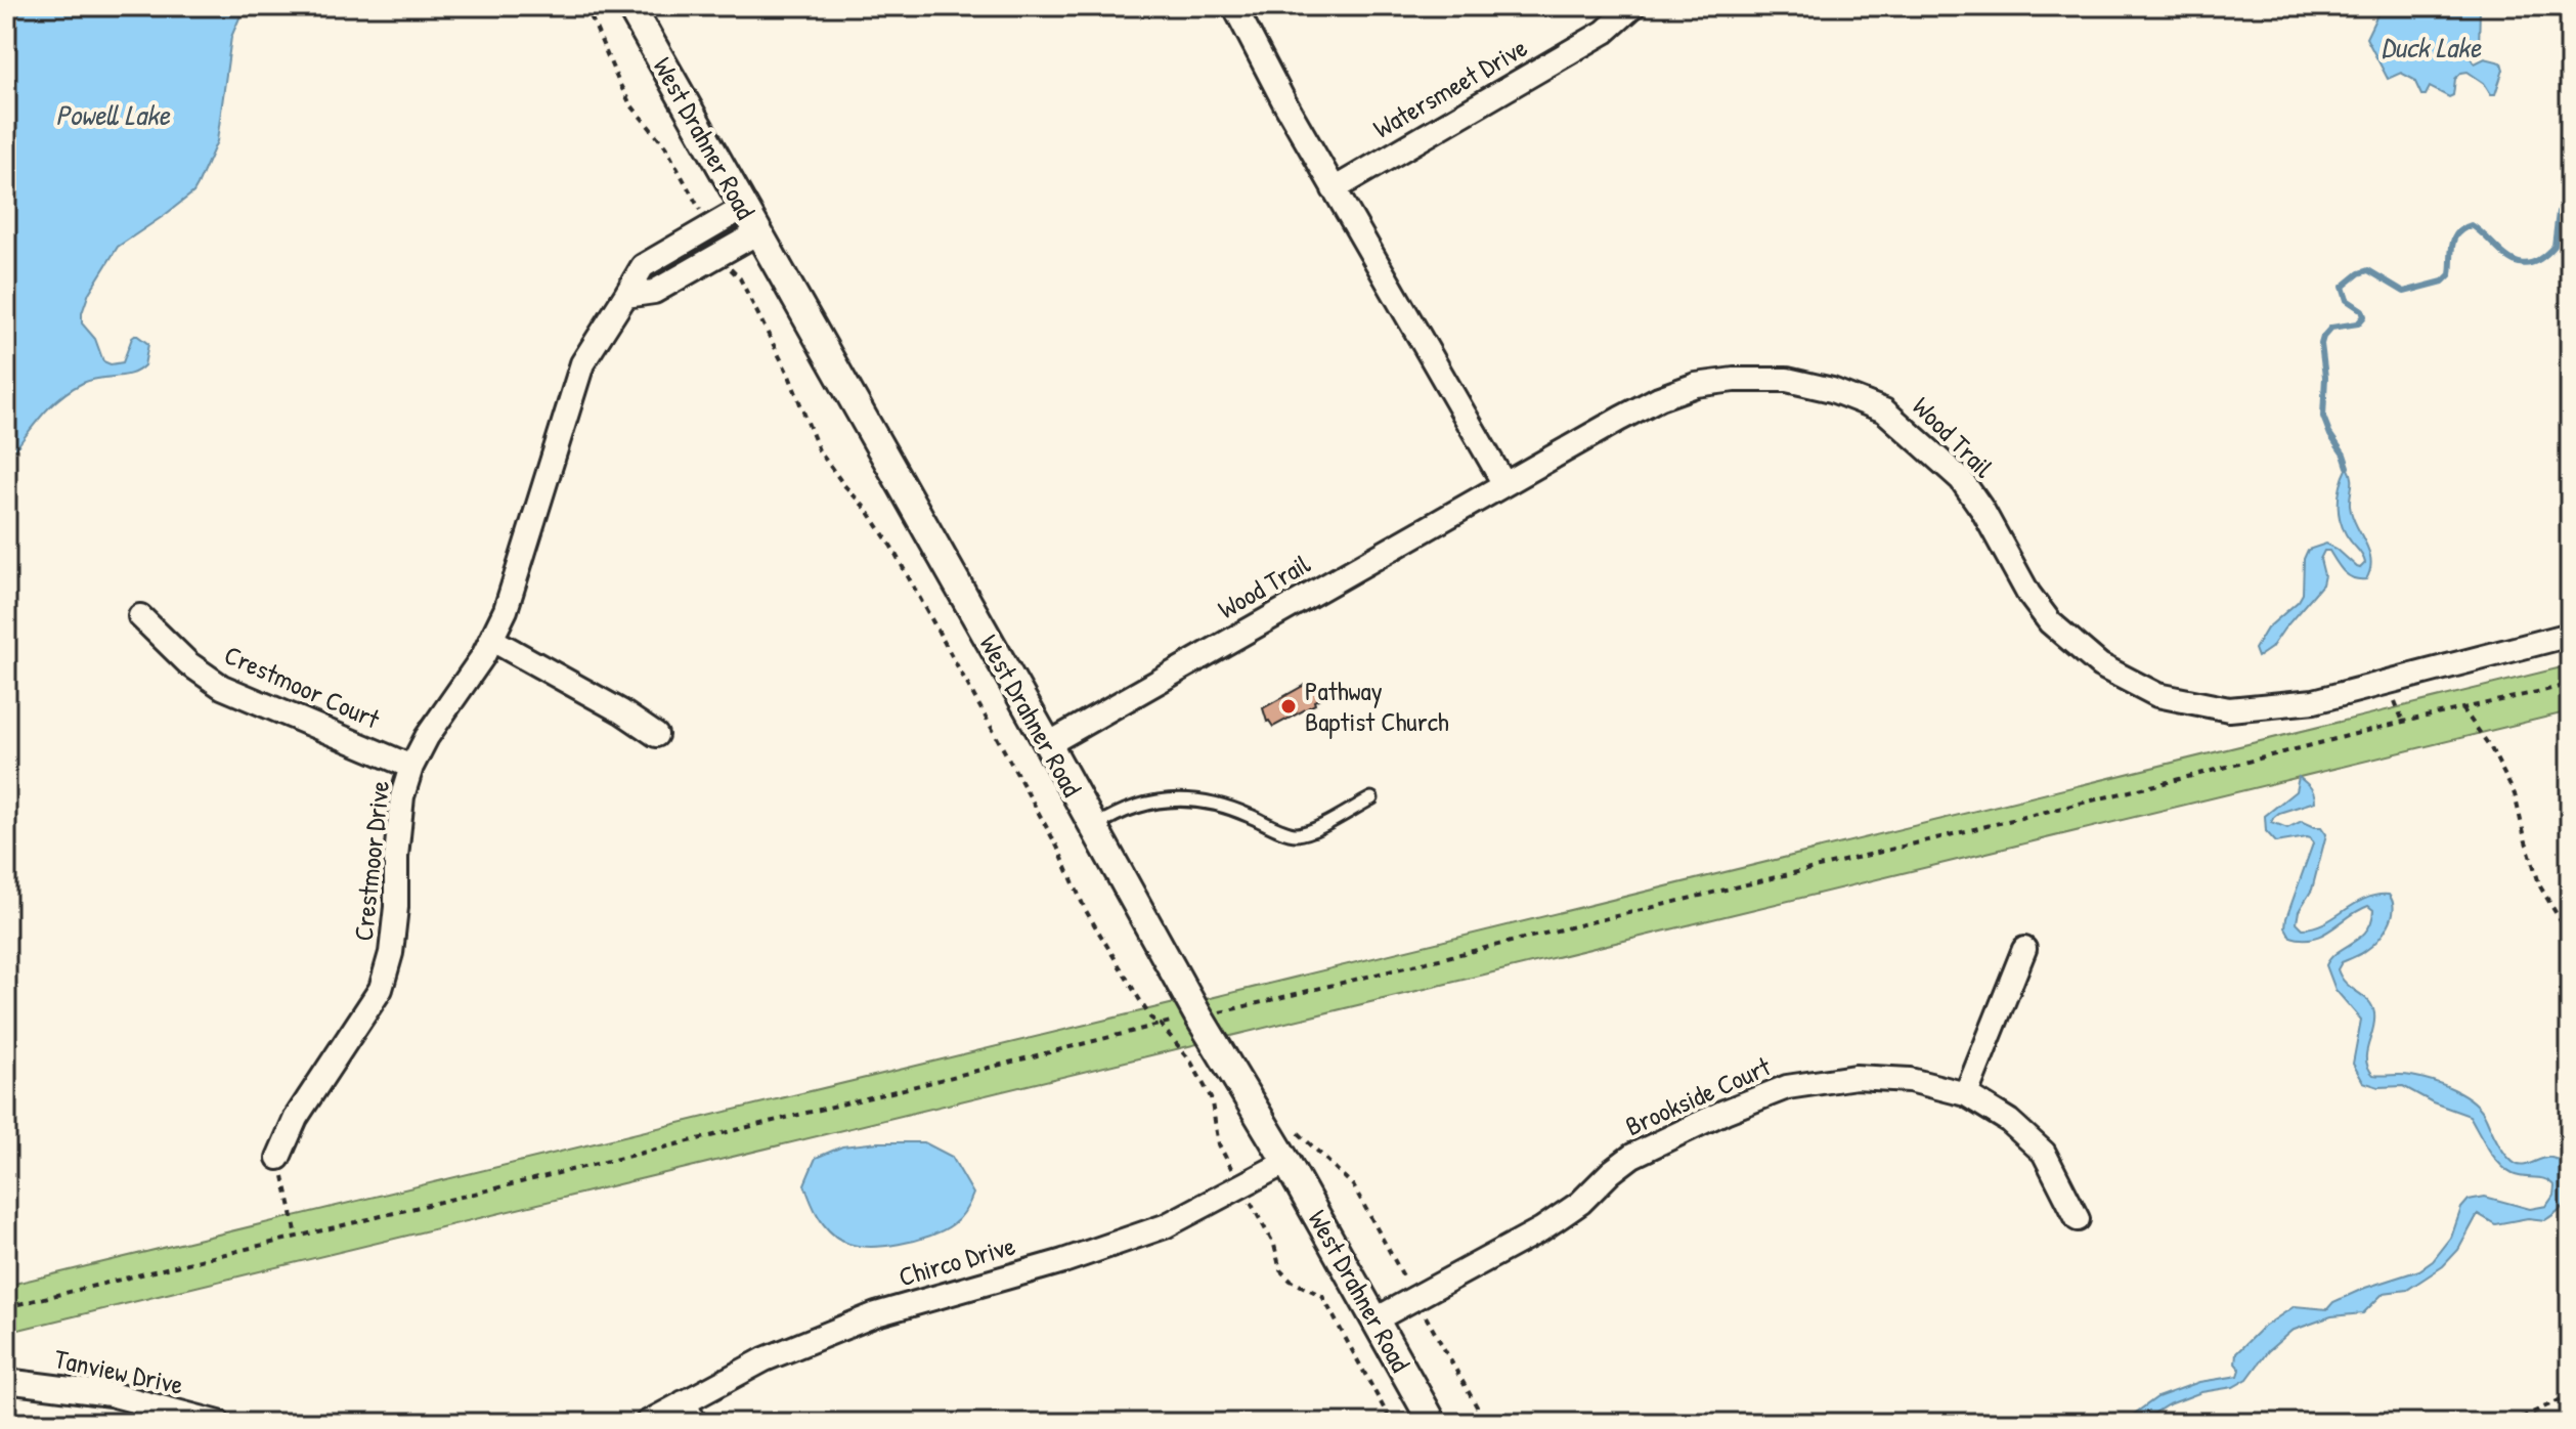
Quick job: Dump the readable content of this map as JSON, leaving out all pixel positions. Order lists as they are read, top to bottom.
{
  "streets": {
    "street": [
      "Watersmeet Drive",
      "West Drahner Road",
      "Wood Trail",
      "Crestmoor Court",
      "Crestmoor Drive",
      "Brookside Court",
      "Chirco Drive",
      "Tanview Drive"
    ]
  },
  "crossings": [
    ["West Drahner Road", "Wood Trail"],
    ["West Drahner Road", "Crestmoor Drive"],
    ["West Drahner Road", "Brookside Court"],
    ["West Drahner Road", "Chirco Drive"],
    ["Crestmoor Court", "Crestmoor Drive"]
  ],
  "water": ["Duck Lake", "Powell Lake"],
  "places": ["Pathway Baptist Church"]
}
